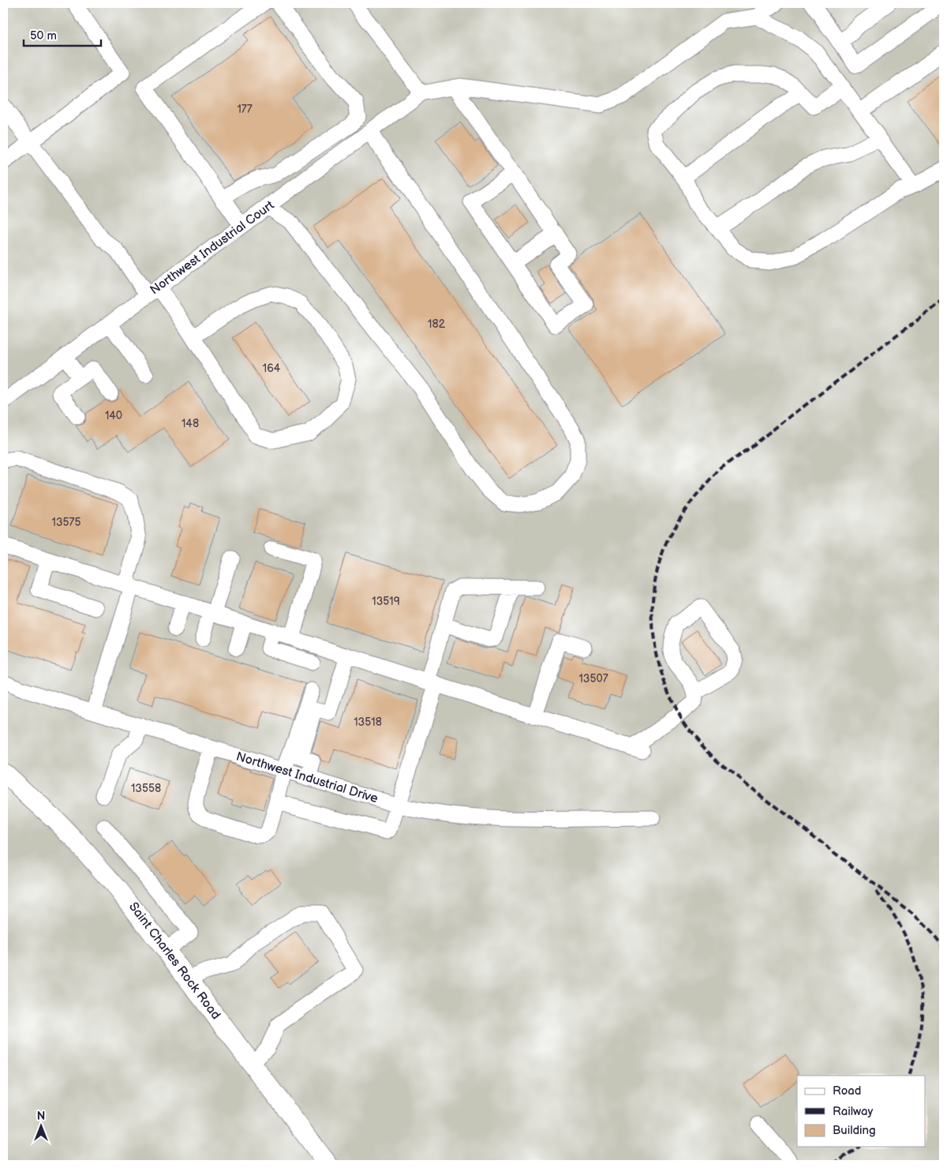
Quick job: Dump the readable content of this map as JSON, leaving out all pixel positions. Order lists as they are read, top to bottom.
{
  "streets": {
    "main road": ["Saint Charles Rock Road"],
    "street": ["Northwest Industrial Court", "Northwest Industrial Drive"]
  },
  "house_numbers": [
    "177",
    "182",
    "164",
    "140",
    "148",
    "13575",
    "13519",
    "13507",
    "13518",
    "13558"
  ],
  "legend": ["Road", "Railway", "Building"],
  "scale_bar": "50 m",
  "north": "top"
}
